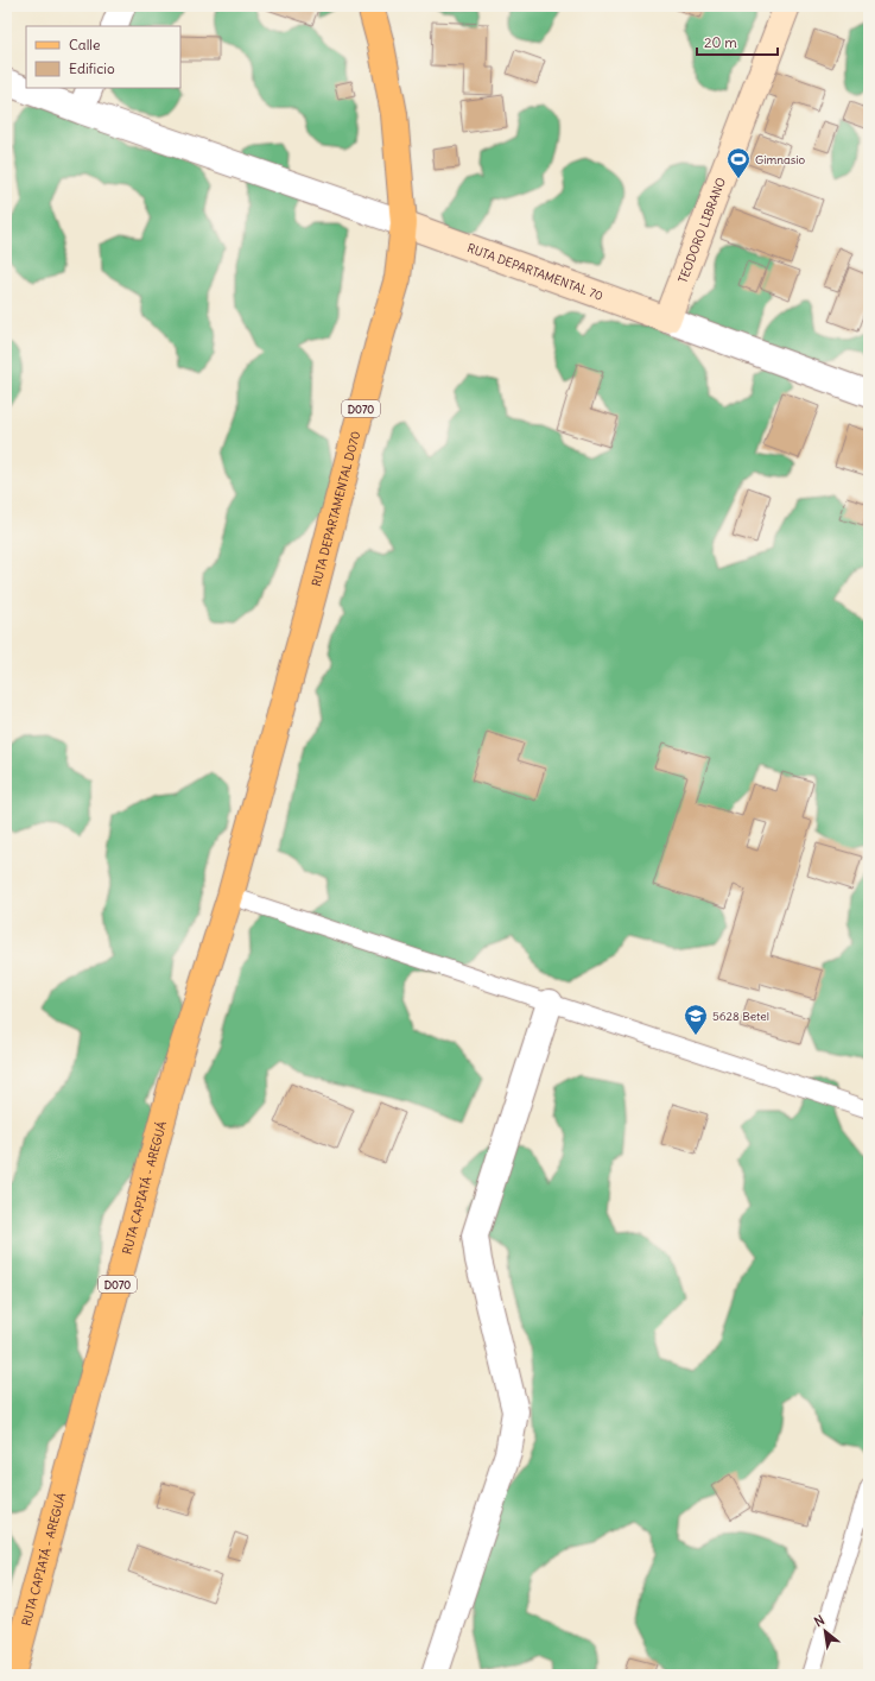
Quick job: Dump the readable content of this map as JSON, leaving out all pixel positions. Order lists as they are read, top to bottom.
{
  "streets": {
    "main road": [
      "TEODORO LIBRANO",
      "RUTA DEPARTAMENTAL 70",
      "D070",
      "RUTA DEPARTAMENTAL D070",
      "RUTA CAPIATÁ - AREGUÁ"
    ]
  },
  "crossings": [
    ["TEODORO LIBRANO", "RUTA DEPARTAMENTAL 70"],
    ["RUTA DEPARTAMENTAL 70", "RUTA DEPARTAMENTAL D070"],
    ["RUTA DEPARTAMENTAL D070", "RUTA CAPIATÁ - AREGUÁ"]
  ],
  "places": {
    "sports": ["Gimnasio"],
    "school or university": ["5628 Betel"]
  },
  "legend": ["Calle", "Edificio"],
  "scale_bar": "20 m",
  "north": "top left"
}
